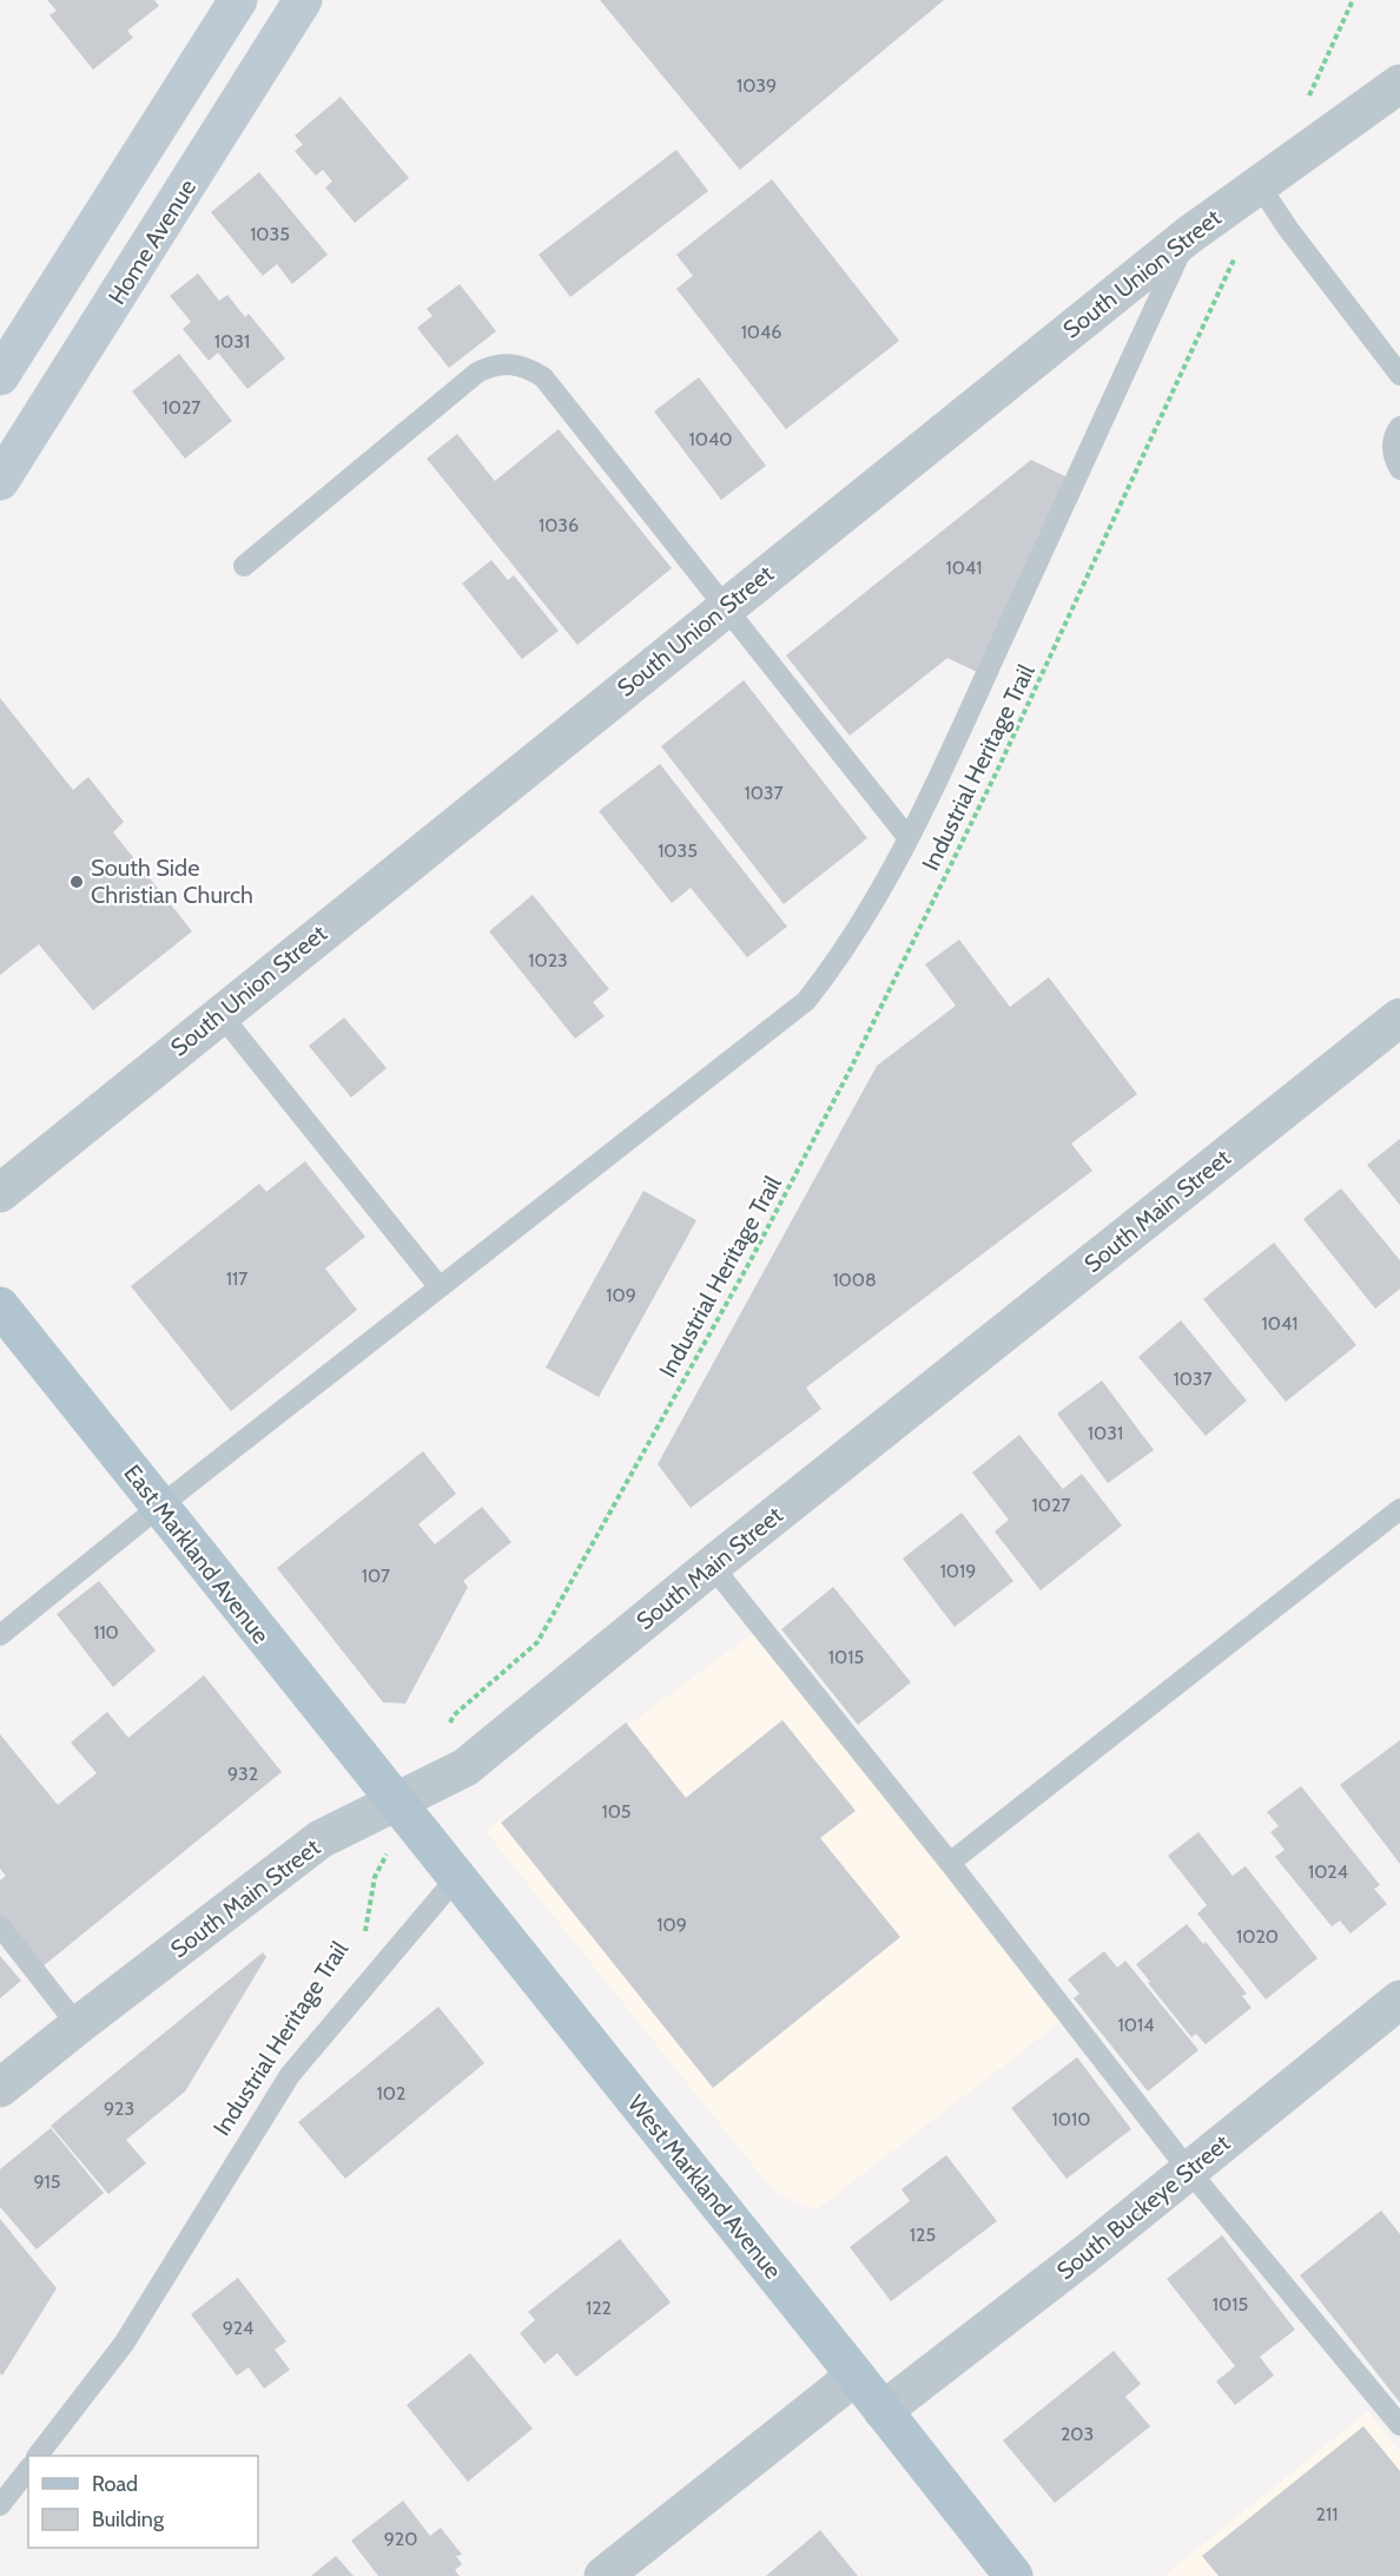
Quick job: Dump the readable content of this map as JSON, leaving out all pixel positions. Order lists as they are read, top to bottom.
{
  "streets": {
    "main road": ["East Markland Avenue", "West Markland Avenue"],
    "street": [
      "Home Avenue",
      "South Union Street",
      "South Main Street",
      "South Buckeye Street"
    ],
    "path": ["Industrial Heritage Trail"]
  },
  "crossings": [
    ["South Union Street", "Industrial Heritage Trail"],
    ["Industrial Heritage Trail", "South Main Street"],
    ["Industrial Heritage Trail", "East Markland Avenue"],
    ["Industrial Heritage Trail", "West Markland Avenue"],
    ["South Main Street", "East Markland Avenue"],
    ["South Main Street", "West Markland Avenue"],
    ["East Markland Avenue", "West Markland Avenue"],
    ["West Markland Avenue", "South Buckeye Street"]
  ],
  "places": ["South Side Christian Church"],
  "house_numbers": [
    "1039",
    "1035",
    "1046",
    "1031",
    "1027",
    "1040",
    "1036",
    "1041",
    "1037",
    "1035",
    "1023",
    "117",
    "1008",
    "109",
    "1041",
    "1037",
    "1031",
    "1027",
    "1019",
    "107",
    "110",
    "1015",
    "932",
    "105",
    "1024",
    "109",
    "1020",
    "1014",
    "102",
    "923",
    "1010",
    "915",
    "125",
    "1015",
    "122",
    "924",
    "203",
    "211",
    "920"
  ],
  "legend": ["Road", "Building"]
}
